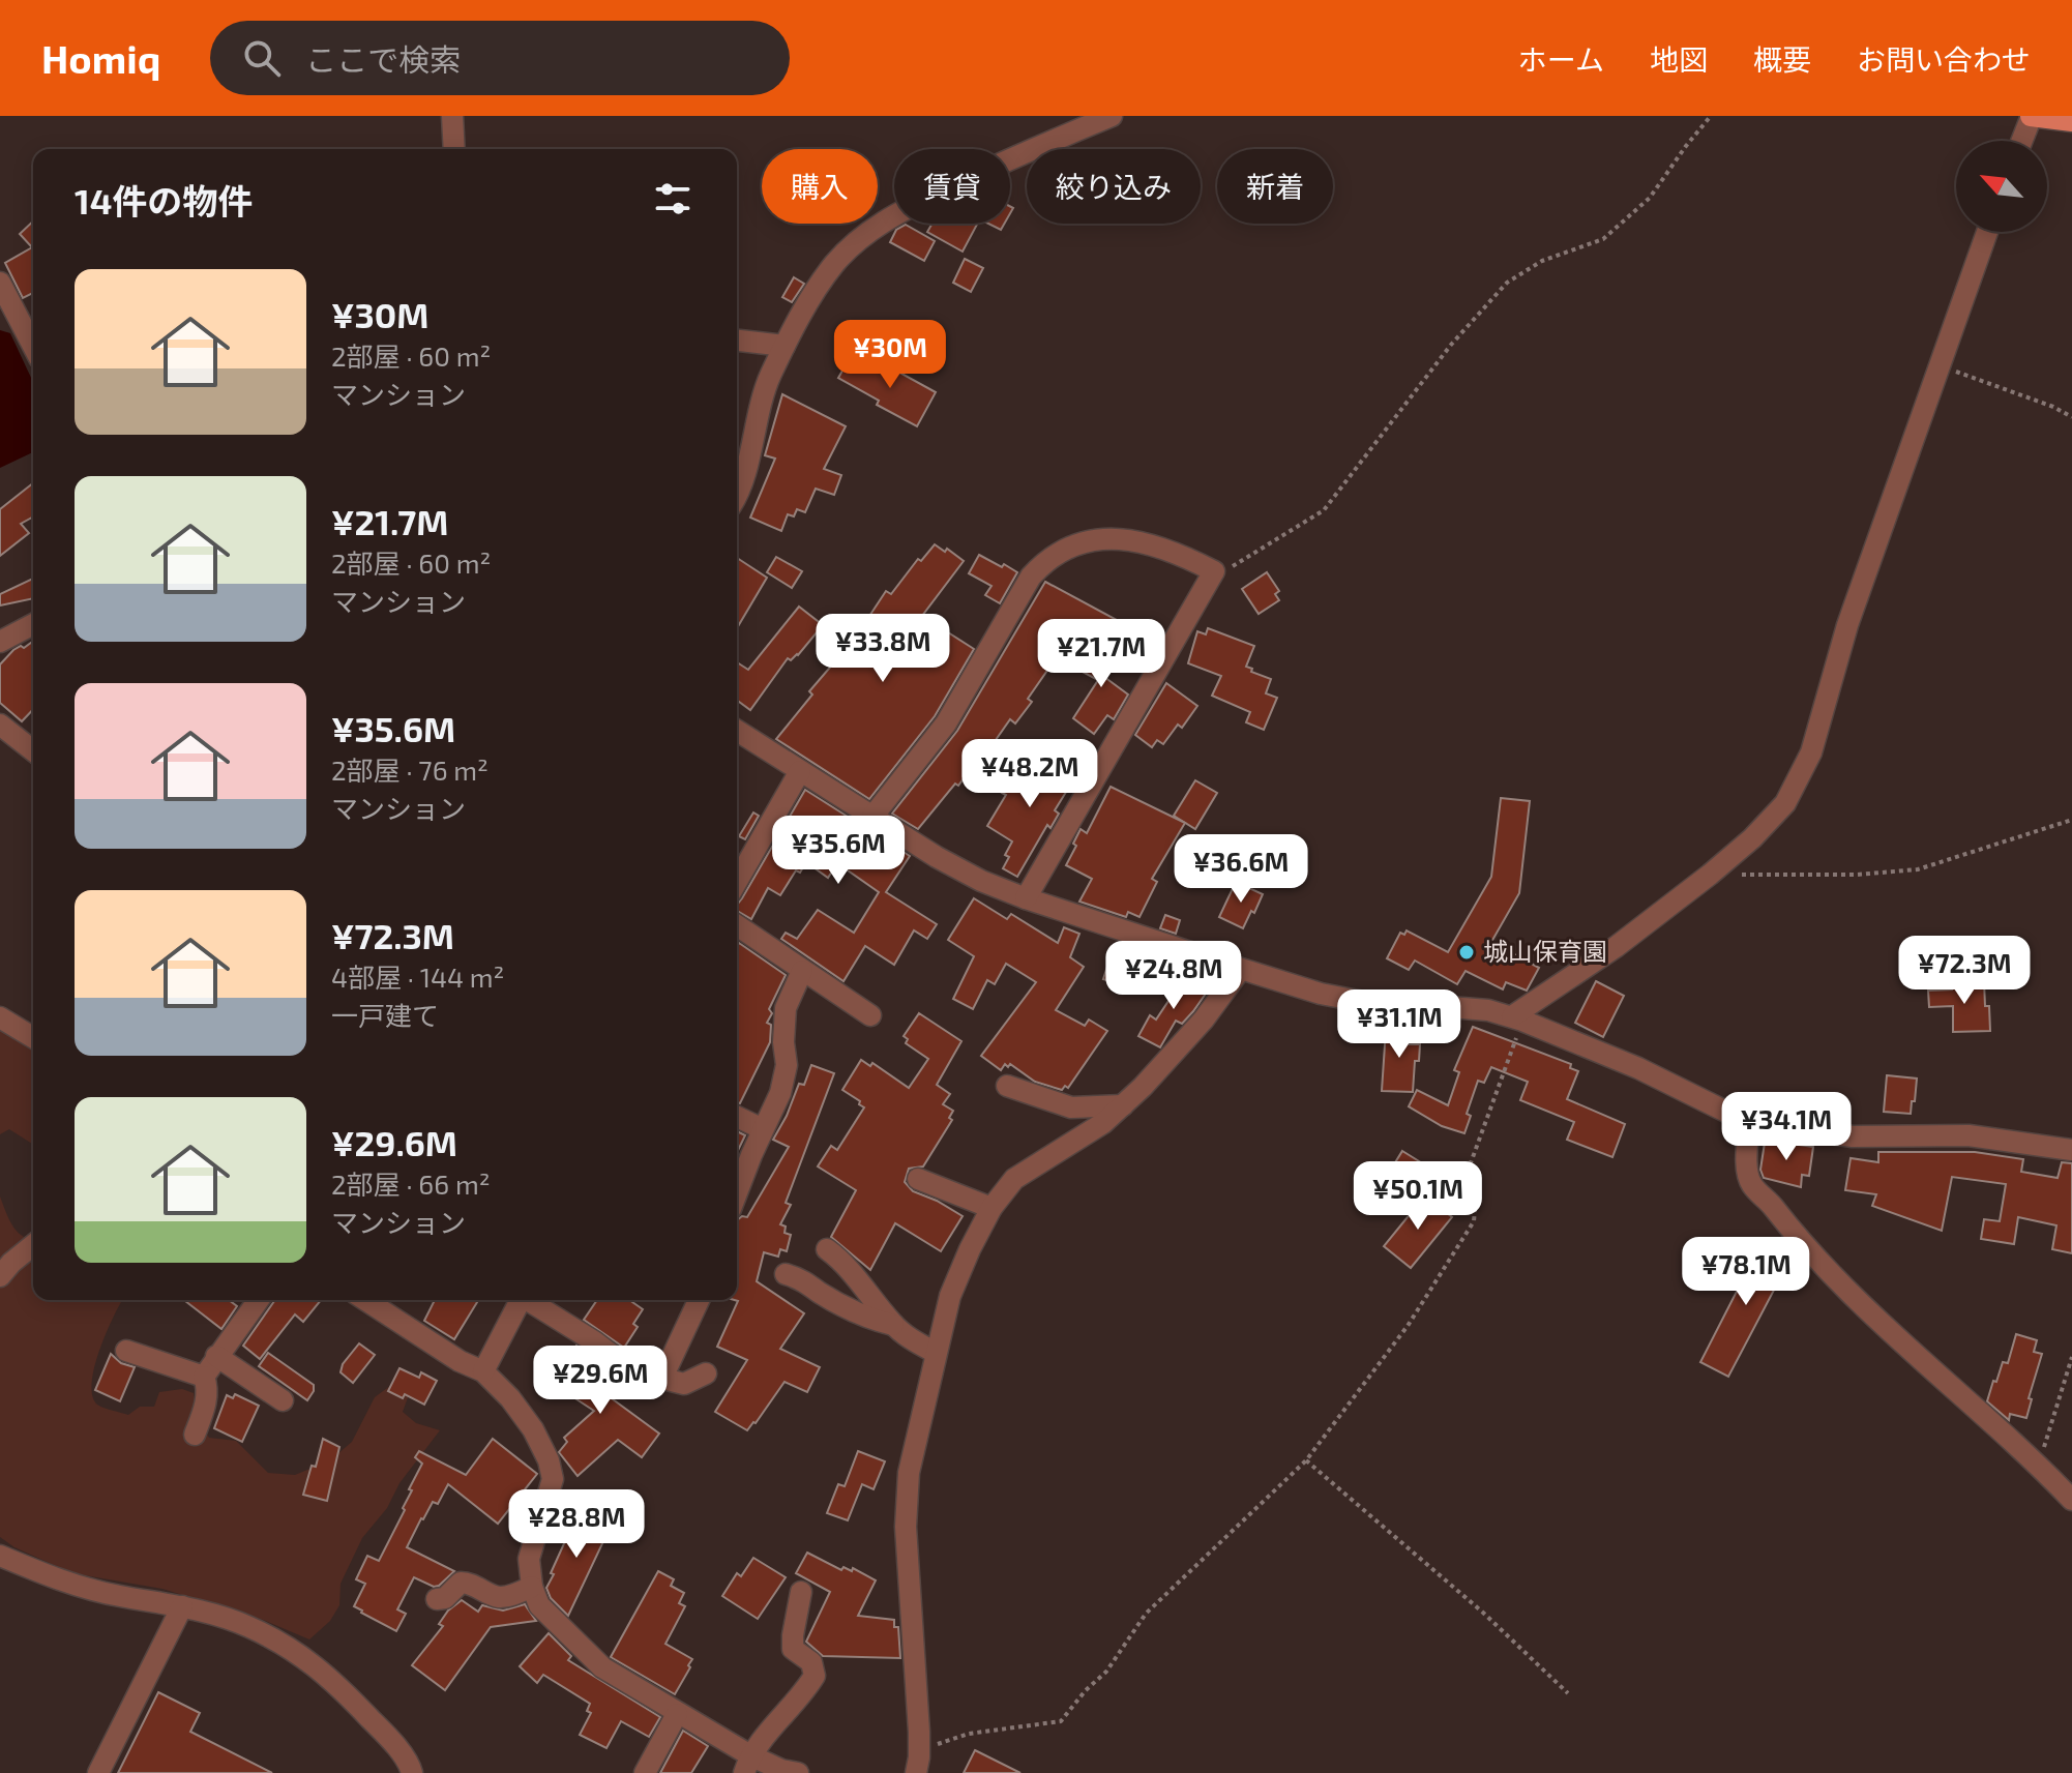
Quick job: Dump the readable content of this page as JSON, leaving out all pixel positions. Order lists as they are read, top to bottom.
{
  "places": ["城山保育園"],
  "north": "top left",
  "page": {
    "header": "Homiq",
    "search": "ここで検索",
    "nav": [
      "ホーム",
      "地図",
      "概要",
      "お問い合わせ"
    ],
    "chip": [
      "購入",
      "賃貸",
      "絞り込み",
      "新着"
    ],
    "heading": "14件の物件",
    "list": [
      {
        "name": "¥30M",
        "note": "2部屋 · 60 m² · マンション"
      },
      {
        "name": "¥21.7M",
        "note": "2部屋 · 60 m² · マンション"
      },
      {
        "name": "¥35.6M",
        "note": "2部屋 · 76 m² · マンション"
      },
      {
        "name": "¥72.3M",
        "note": "4部屋 · 144 m² · 一戸建て"
      },
      {
        "name": "¥29.6M",
        "note": "2部屋 · 66 m² · マンション"
      }
    ],
    "price": [
      "¥30M",
      "¥33.8M",
      "¥21.7M",
      "¥48.2M",
      "¥35.6M",
      "¥36.6M",
      "¥72.3M",
      "¥24.8M",
      "¥31.1M",
      "¥34.1M",
      "¥50.1M",
      "¥78.1M",
      "¥29.6M",
      "¥28.8M"
    ]
  }
}
